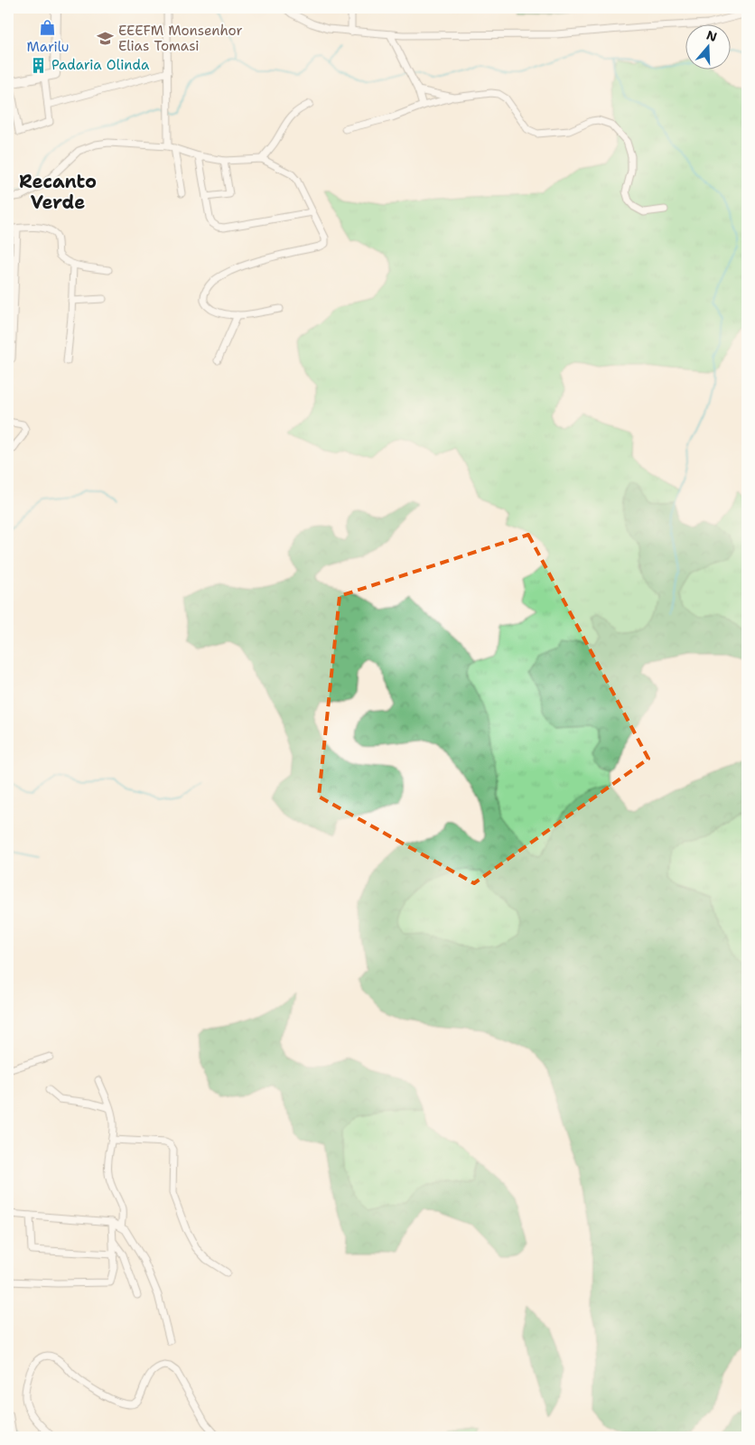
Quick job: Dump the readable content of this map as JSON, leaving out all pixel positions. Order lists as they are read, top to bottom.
{
  "districts": ["Recanto Verde"],
  "places": {
    "shop": ["Marilu"],
    "school or university": ["EEEFM Monsenhor Elias Tomasi"],
    "building": ["Padaria Olinda"]
  },
  "north": "top"
}
